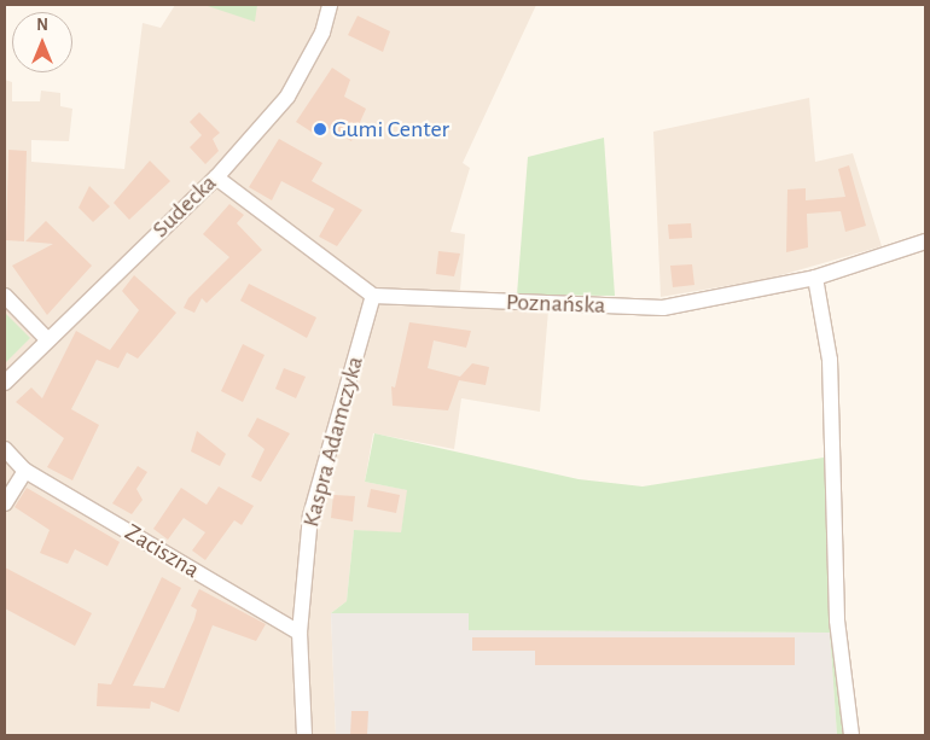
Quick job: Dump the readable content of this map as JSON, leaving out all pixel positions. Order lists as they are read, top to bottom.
{
  "streets": {
    "street": [
      "Sudecka",
      "Poznańska",
      "Kaspra Adamczyka",
      "Zaciszna"
    ]
  },
  "crossings": [
    ["Poznańska", "Kaspra Adamczyka"],
    ["Kaspra Adamczyka", "Zaciszna"]
  ],
  "places": ["Gumi Center"],
  "north": "top"
}
